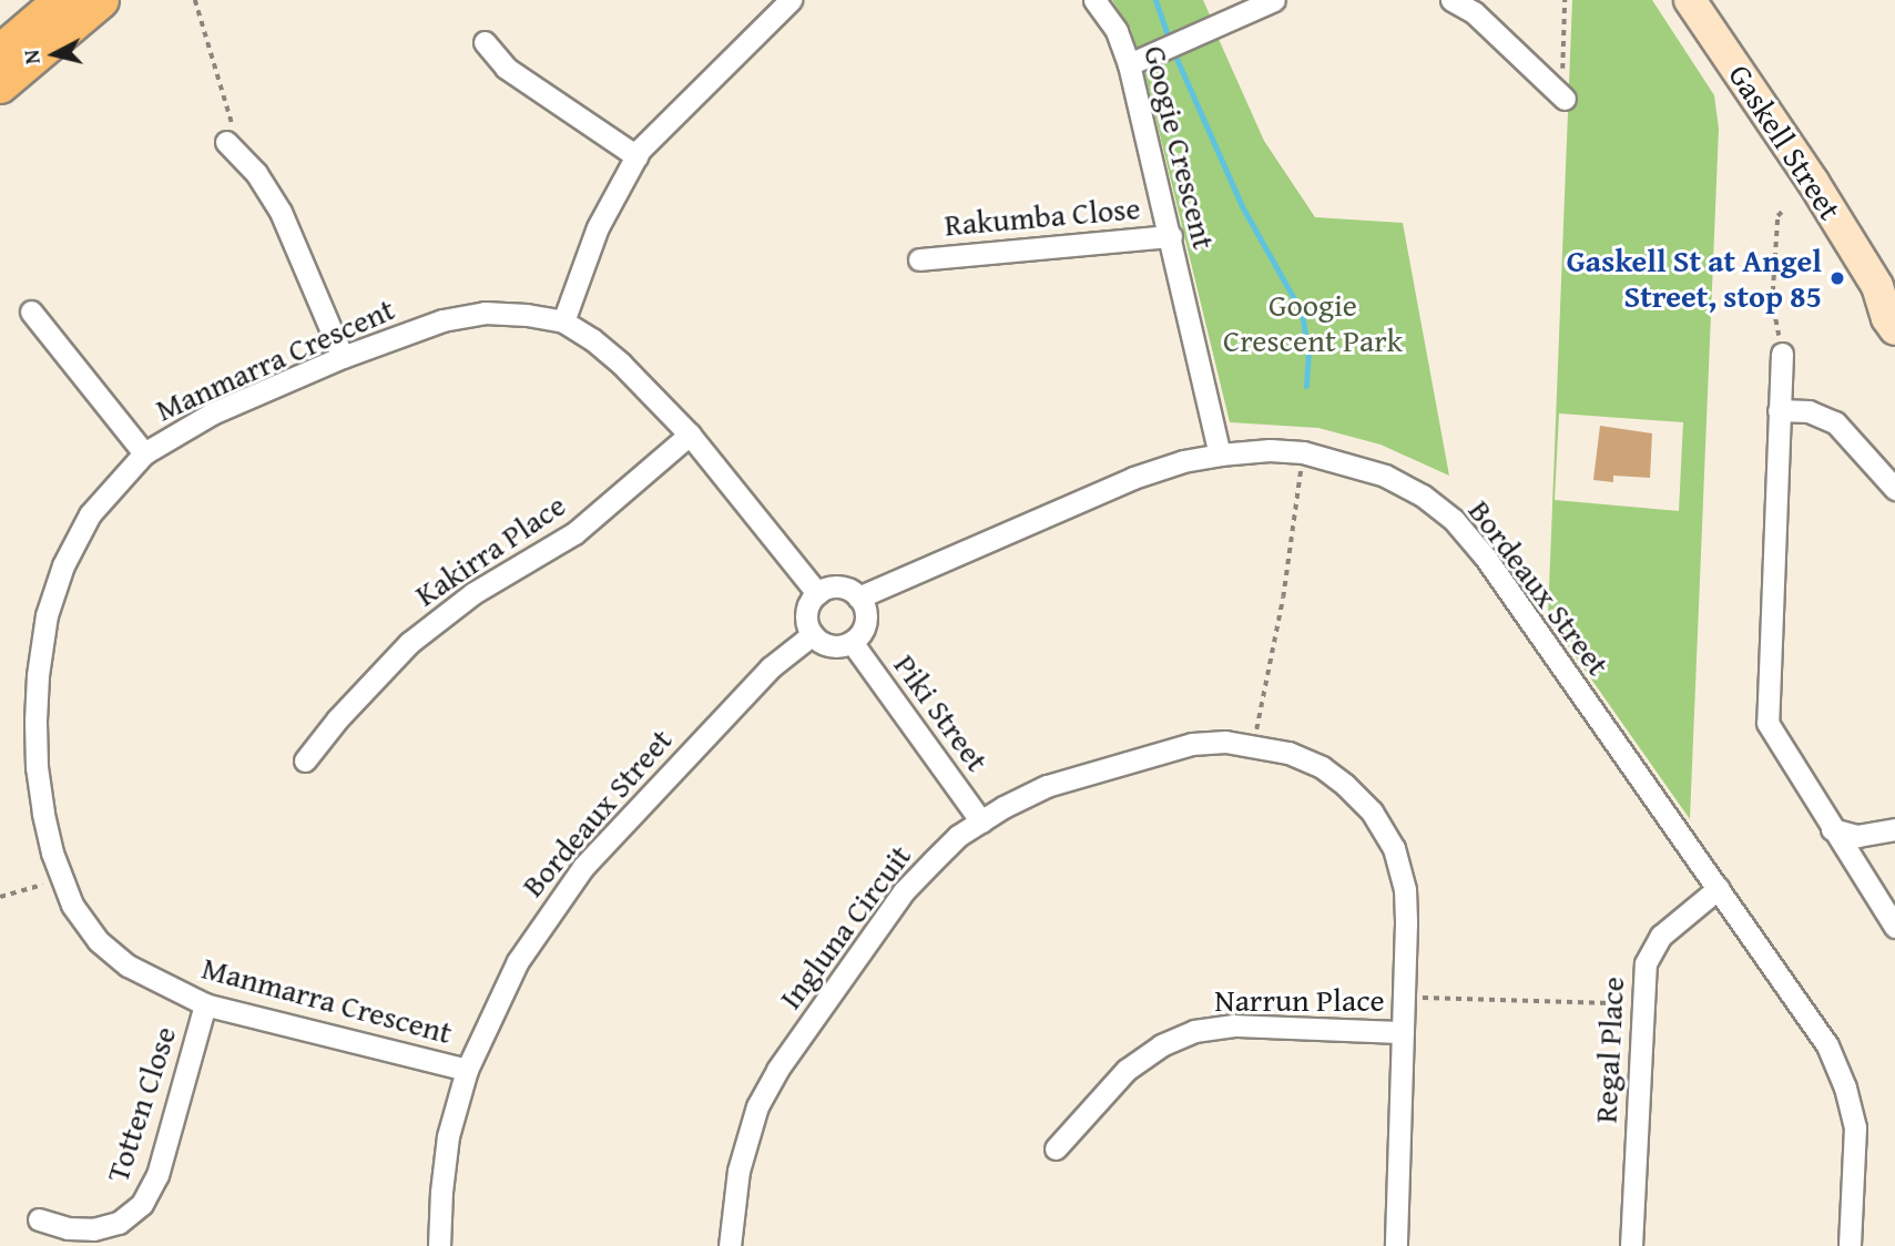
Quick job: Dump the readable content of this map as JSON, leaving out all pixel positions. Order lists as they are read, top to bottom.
{
  "streets": {
    "street": [
      "Gaskell Street",
      "Googie Crescent",
      "Rakumba Close",
      "Manmarra Crescent",
      "Kakirra Place",
      "Bordeaux Street",
      "Piki Street",
      "Ingluna Circuit",
      "Narrun Place",
      "Regal Place",
      "Totten Close"
    ]
  },
  "crossings": [
    ["Googie Crescent", "Rakumba Close"],
    ["Googie Crescent", "Bordeaux Street"],
    ["Manmarra Crescent", "Kakirra Place"],
    ["Manmarra Crescent", "Bordeaux Street"],
    ["Manmarra Crescent", "Piki Street"],
    ["Manmarra Crescent", "Totten Close"],
    ["Bordeaux Street", "Piki Street"],
    ["Bordeaux Street", "Regal Place"],
    ["Piki Street", "Ingluna Circuit"],
    ["Ingluna Circuit", "Narrun Place"]
  ],
  "parks": ["Googie Crescent Park"],
  "places": ["Gaskell St at Angel Street, stop 85"],
  "north": "left"
}
